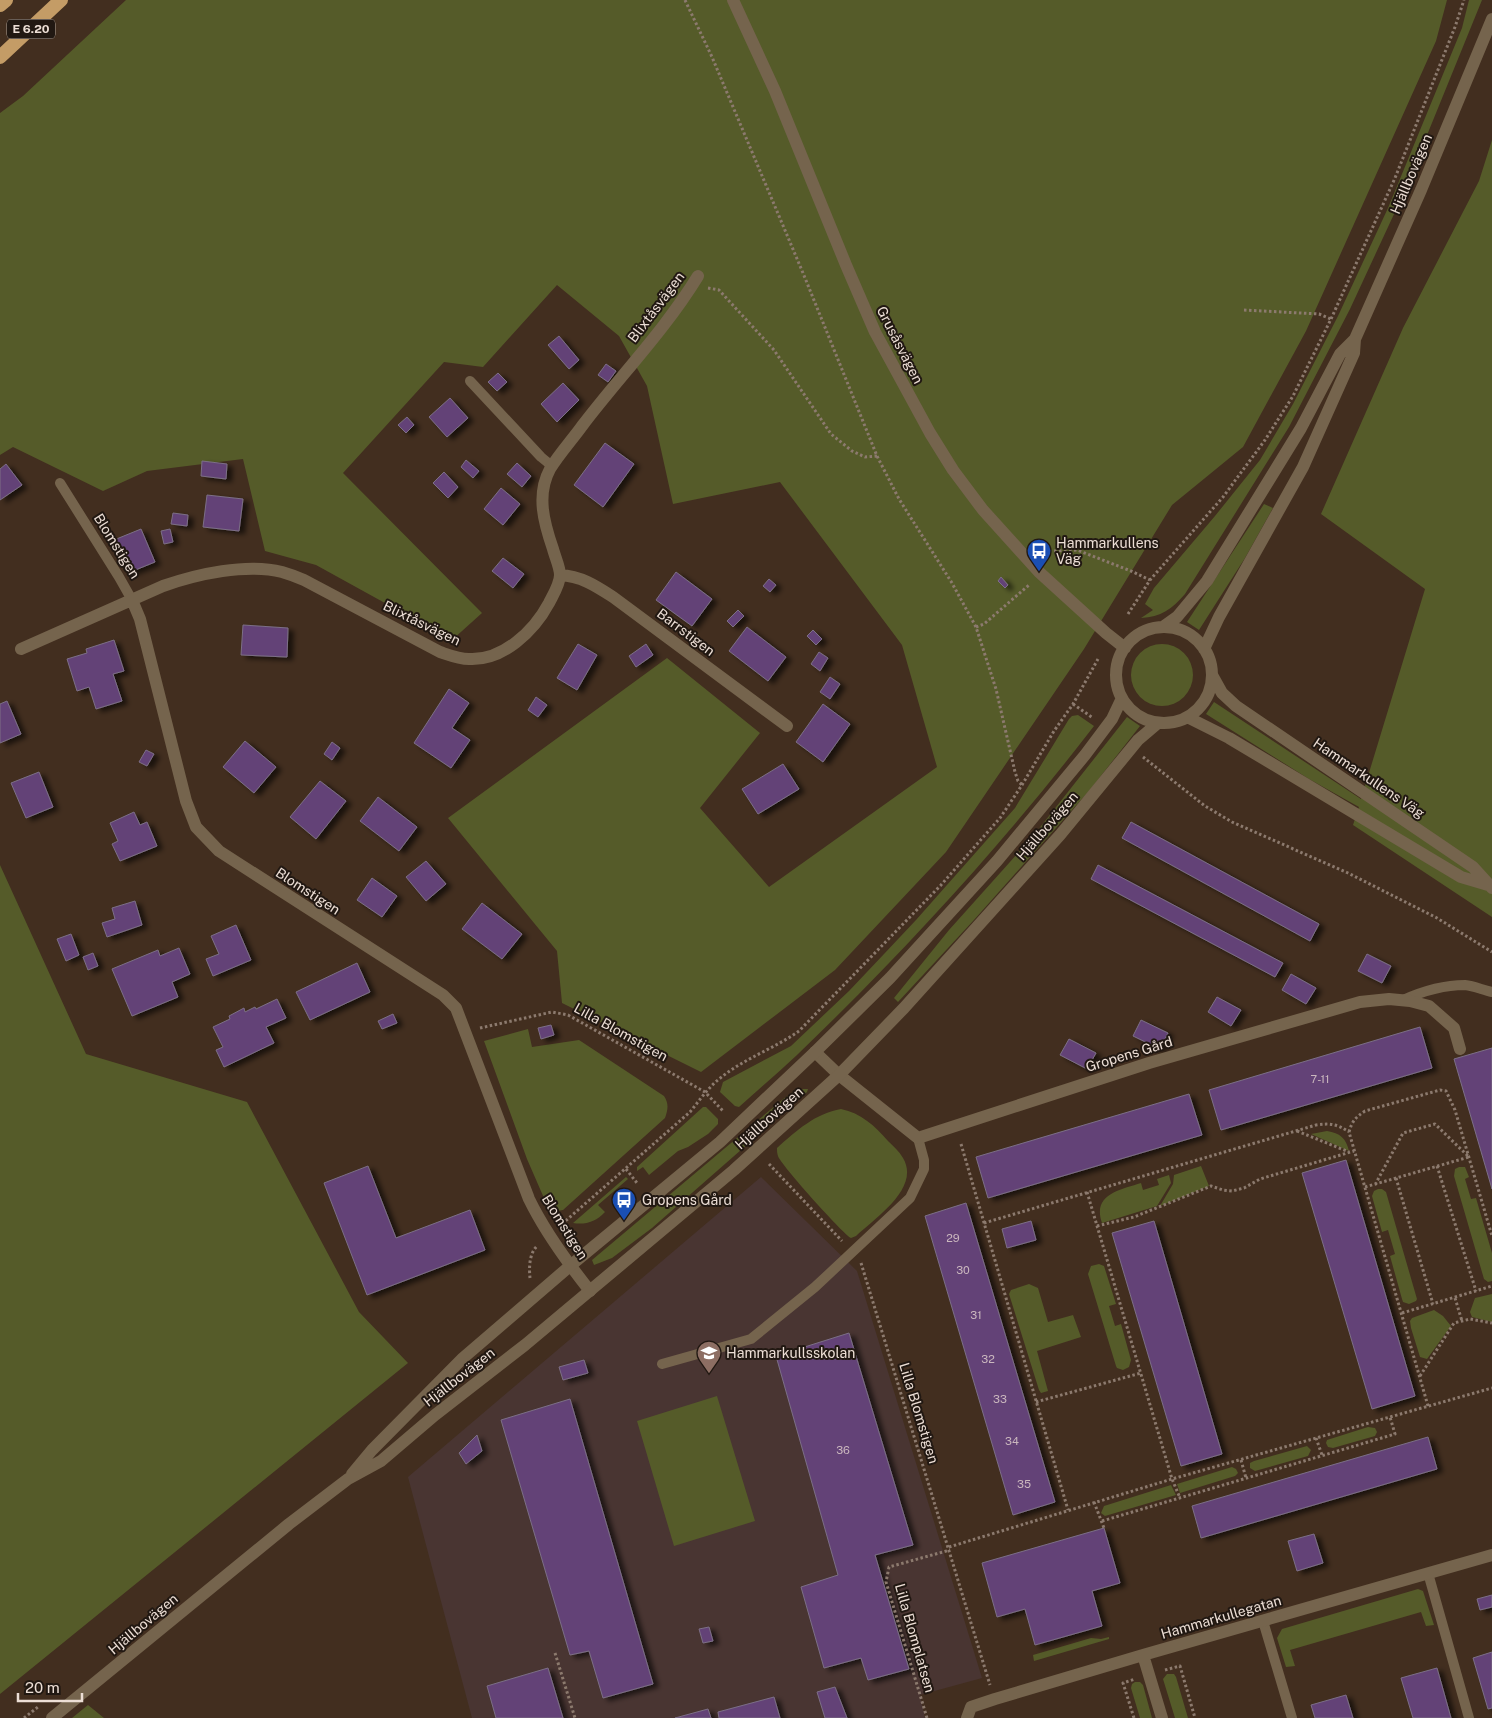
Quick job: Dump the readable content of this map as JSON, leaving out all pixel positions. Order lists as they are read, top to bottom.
{
  "streets": {
    "highway": ["E 6.20"],
    "street": [
      "Hjällbovägen",
      "Blixtåsvägen",
      "Grusåsvägen",
      "Blomstigen",
      "Barrstigen",
      "Hammarkullens Väg",
      "Gropens Gård",
      "Hammarkullegatan"
    ],
    "path": ["Lilla Blomstigen", "Lilla Blomplatsen"]
  },
  "crossings": [
    ["Hjällbovägen", "Grusåsvägen"],
    ["Hjällbovägen", "Blomstigen"],
    ["Hjällbovägen", "Hammarkullens Väg"],
    ["Blixtåsvägen", "Blomstigen"],
    ["Blixtåsvägen", "Barrstigen"],
    ["Grusåsvägen", "Hammarkullens Väg"],
    ["Blomstigen", "Lilla Blomstigen"],
    ["Lilla Blomstigen", "Hammarkullegatan"],
    ["Lilla Blomstigen", "Lilla Blomplatsen"]
  ],
  "places": {
    "bus stop": ["Hammarkullens Väg", "Gropens Gård"],
    "school or university": ["Hammarkullsskolan"]
  },
  "house_numbers": [
    "7-11",
    "29",
    "30",
    "31",
    "32",
    "33",
    "34",
    "36",
    "35"
  ],
  "scale_bar": "20 m"
}
